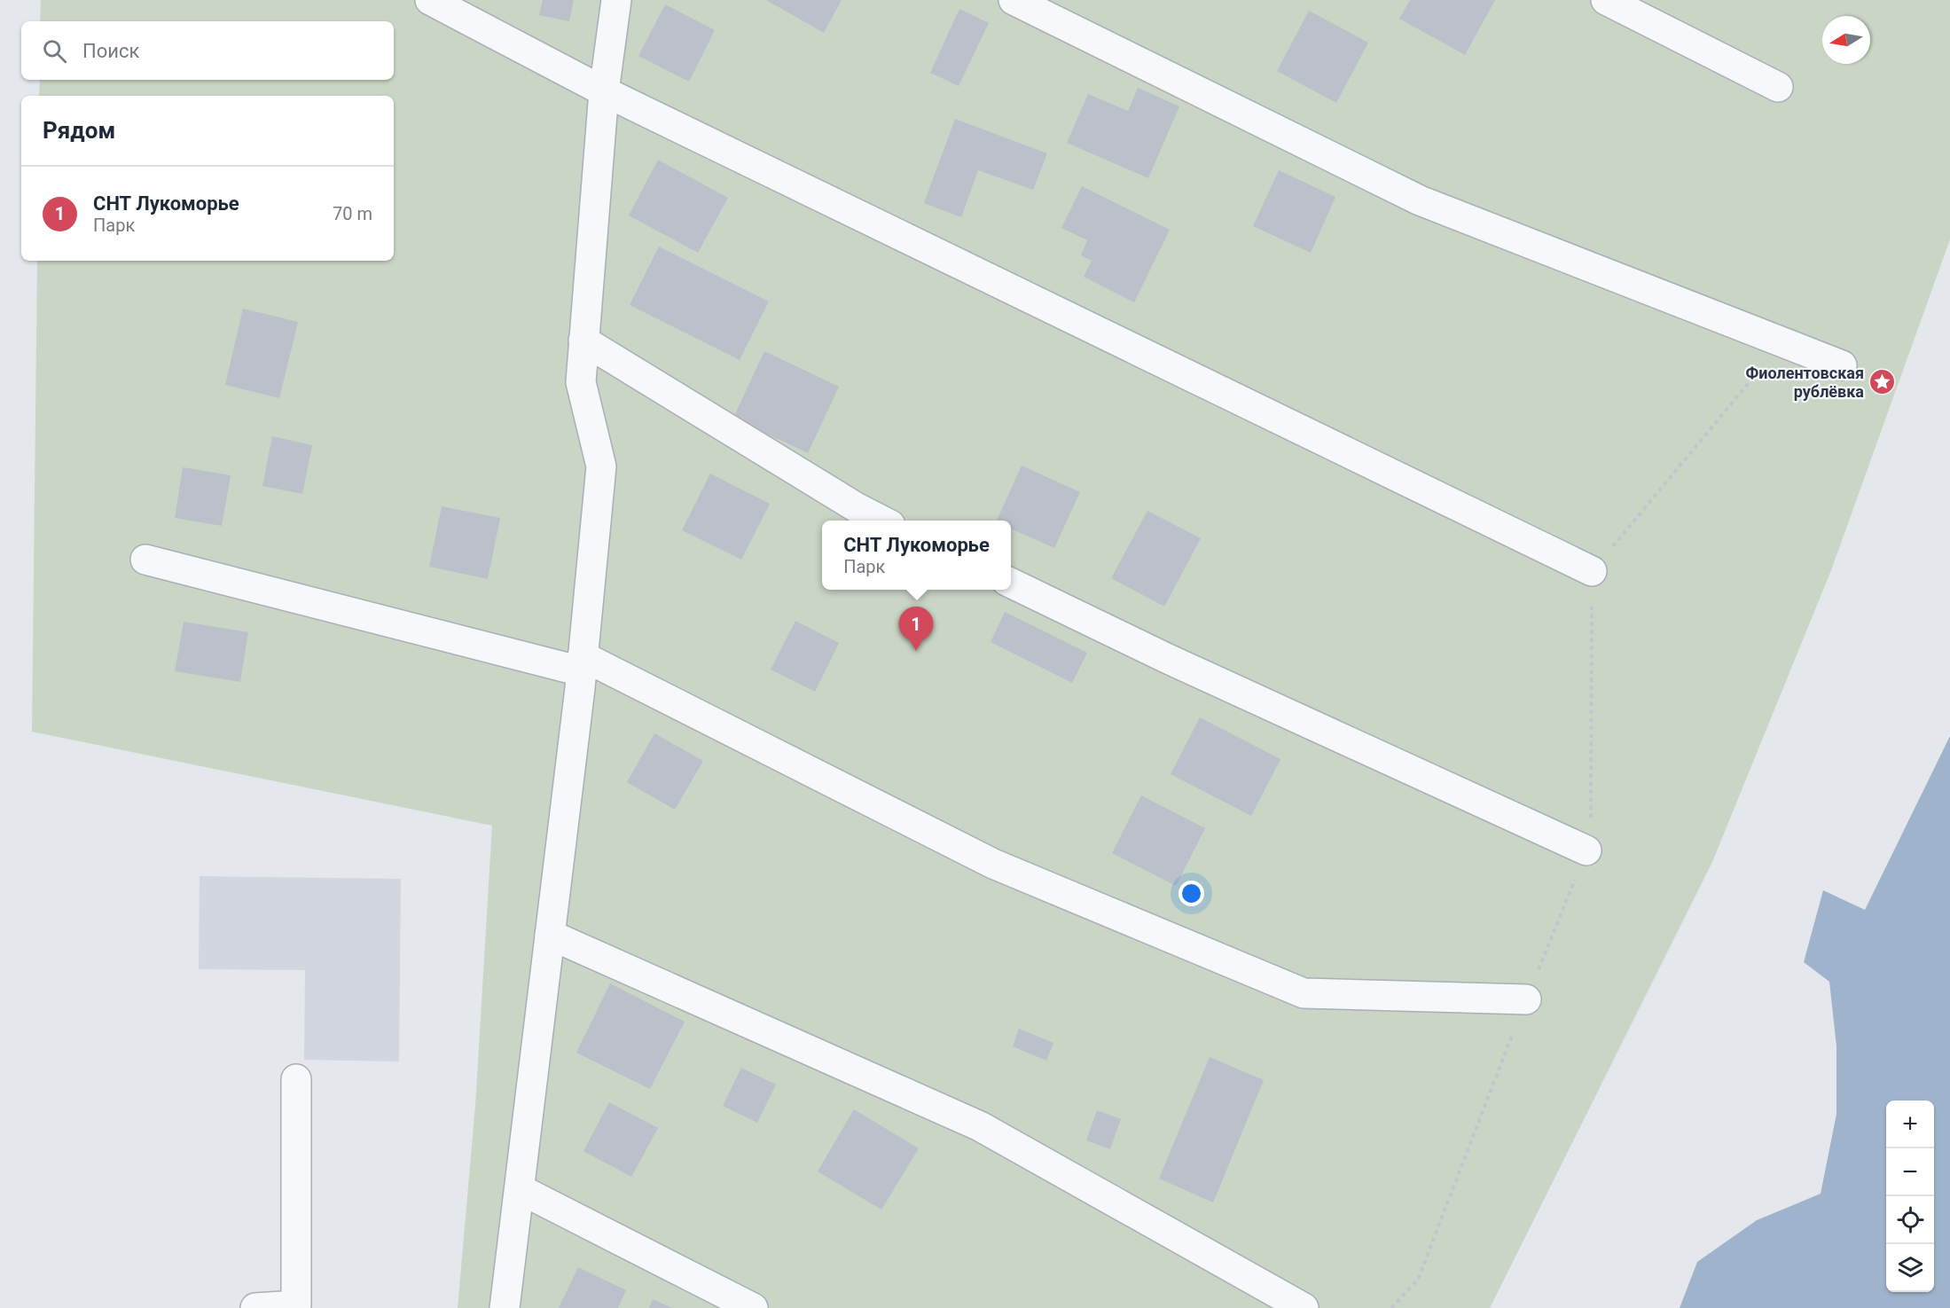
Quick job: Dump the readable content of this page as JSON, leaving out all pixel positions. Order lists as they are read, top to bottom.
{
  "places": {
    "place": ["Фиолентовская рублёвка"]
  },
  "north": "left",
  "page": {
    "search": "Поиск",
    "heading": "Рядом",
    "list": [
      {
        "mark": "1",
        "name": "СНТ Лукоморье",
        "note": "Парк",
        "value": "70 m"
      }
    ],
    "popup": ["СНТ Лукоморье", "Парк"],
    "pins": "1",
    "map_buttons": ["+", "−"]
  }
}
